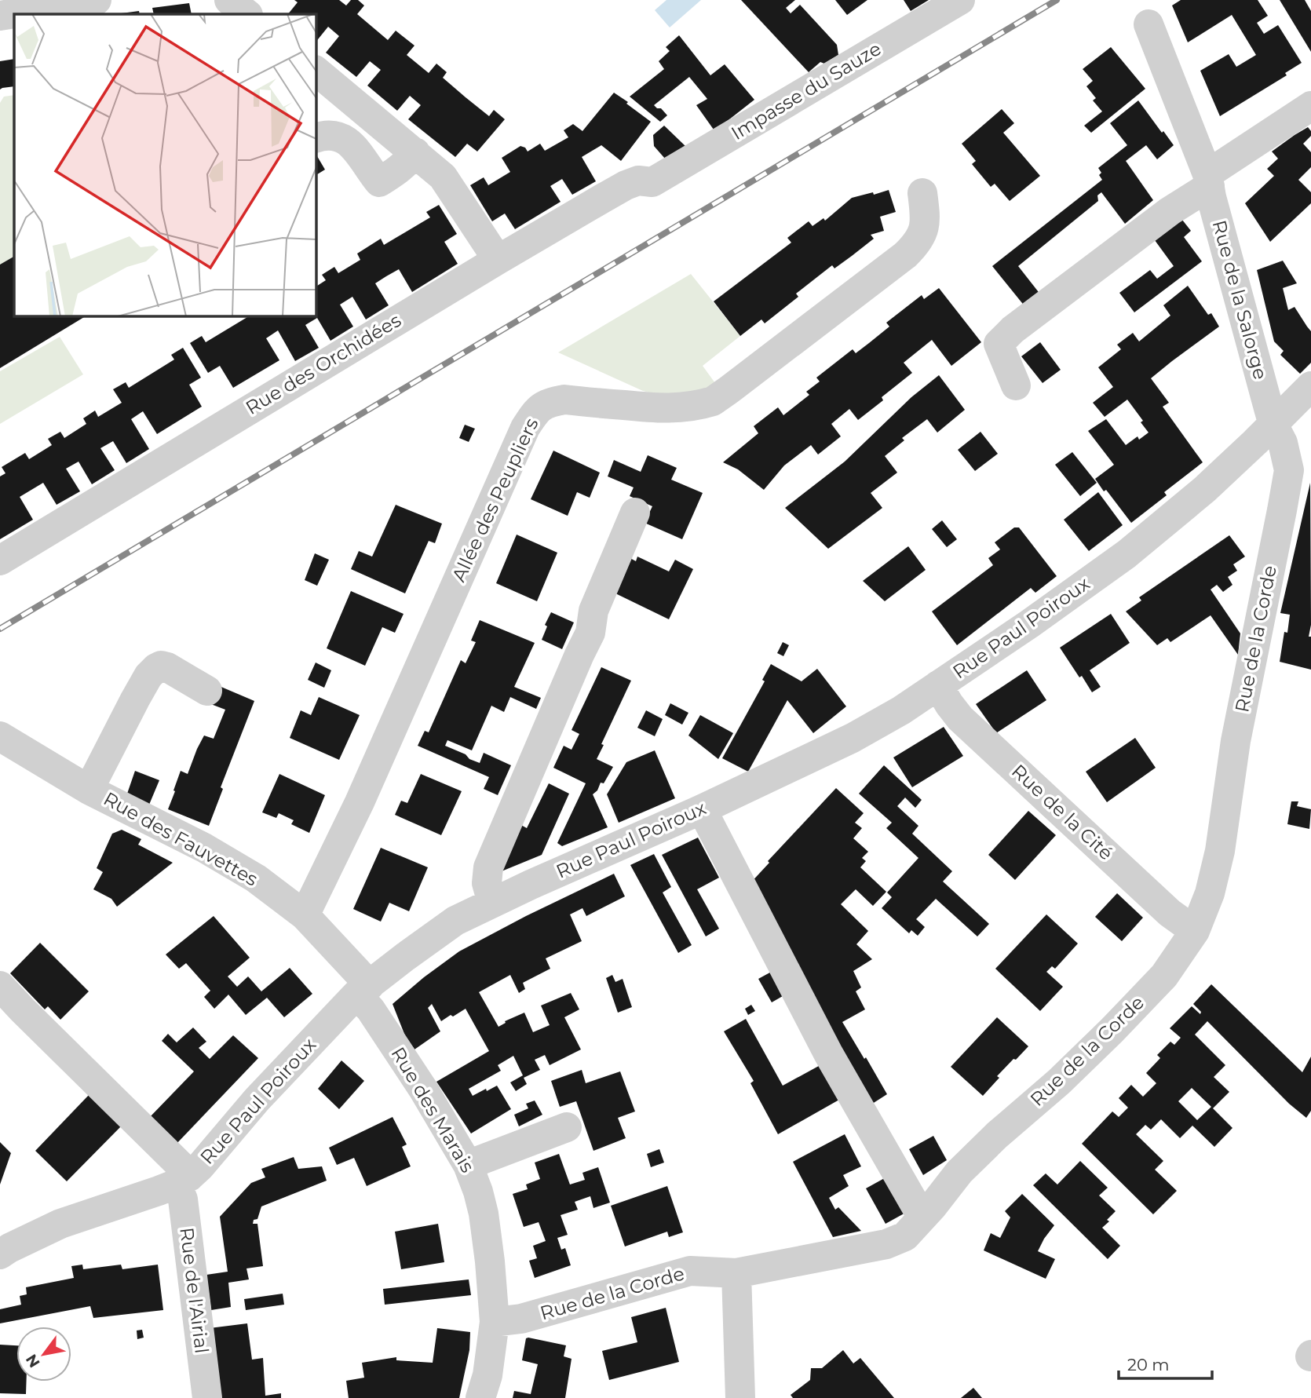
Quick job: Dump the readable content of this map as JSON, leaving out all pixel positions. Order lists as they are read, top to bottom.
{
  "streets": {
    "street": [
      "Impasse du Sauze",
      "Rue de la Salorge",
      "Rue des Orchidées",
      "Allée des Peupliers",
      "Rue Paul Poiroux",
      "Rue de la Corde",
      "Rue de la Cité",
      "Rue des Fauvettes",
      "Rue des Marais",
      "Rue de l'Airial"
    ]
  },
  "crossings": [
    ["Impasse du Sauze", "Rue des Orchidées"],
    ["Rue de la Salorge", "Rue Paul Poiroux"],
    ["Rue de la Salorge", "Rue de la Corde"],
    ["Allée des Peupliers", "Rue des Fauvettes"],
    ["Rue Paul Poiroux", "Rue de la Corde"],
    ["Rue Paul Poiroux", "Rue de la Cité"],
    ["Rue Paul Poiroux", "Rue des Fauvettes"],
    ["Rue Paul Poiroux", "Rue des Marais"],
    ["Rue Paul Poiroux", "Rue de l'Airial"],
    ["Rue de la Corde", "Rue de la Cité"],
    ["Rue de la Corde", "Rue des Marais"],
    ["Rue des Fauvettes", "Rue des Marais"]
  ],
  "scale_bar": "20 m",
  "north": "bottom left"
}
